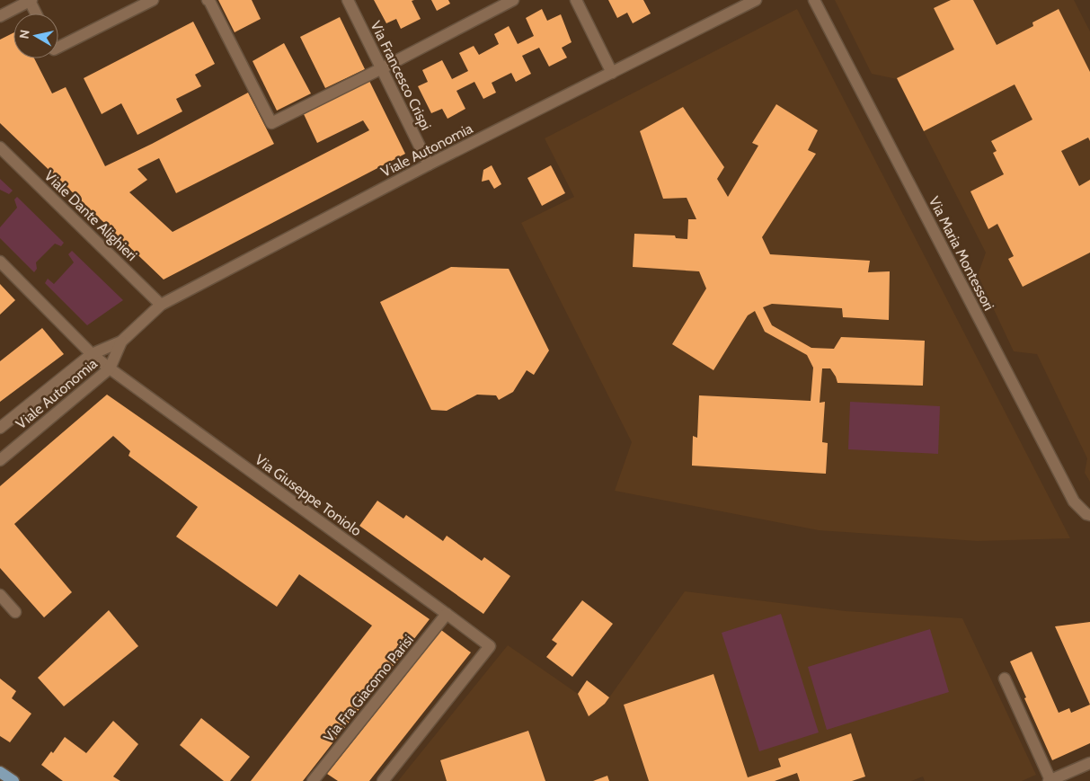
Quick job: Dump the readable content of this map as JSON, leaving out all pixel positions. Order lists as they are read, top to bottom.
{
  "streets": {
    "street": [
      "Via Francesco Crispi",
      "Viale Autonomia",
      "Viale Dante Alighieri",
      "Via Maria Montessori",
      "Via Giuseppe Toniolo",
      "Via Fra Giacomo Parisi"
    ]
  },
  "crossings": [
    ["Via Francesco Crispi", "Viale Autonomia"],
    ["Viale Autonomia", "Viale Dante Alighieri"],
    ["Viale Autonomia", "Via Giuseppe Toniolo"],
    ["Via Giuseppe Toniolo", "Via Fra Giacomo Parisi"]
  ],
  "north": "left"
}
